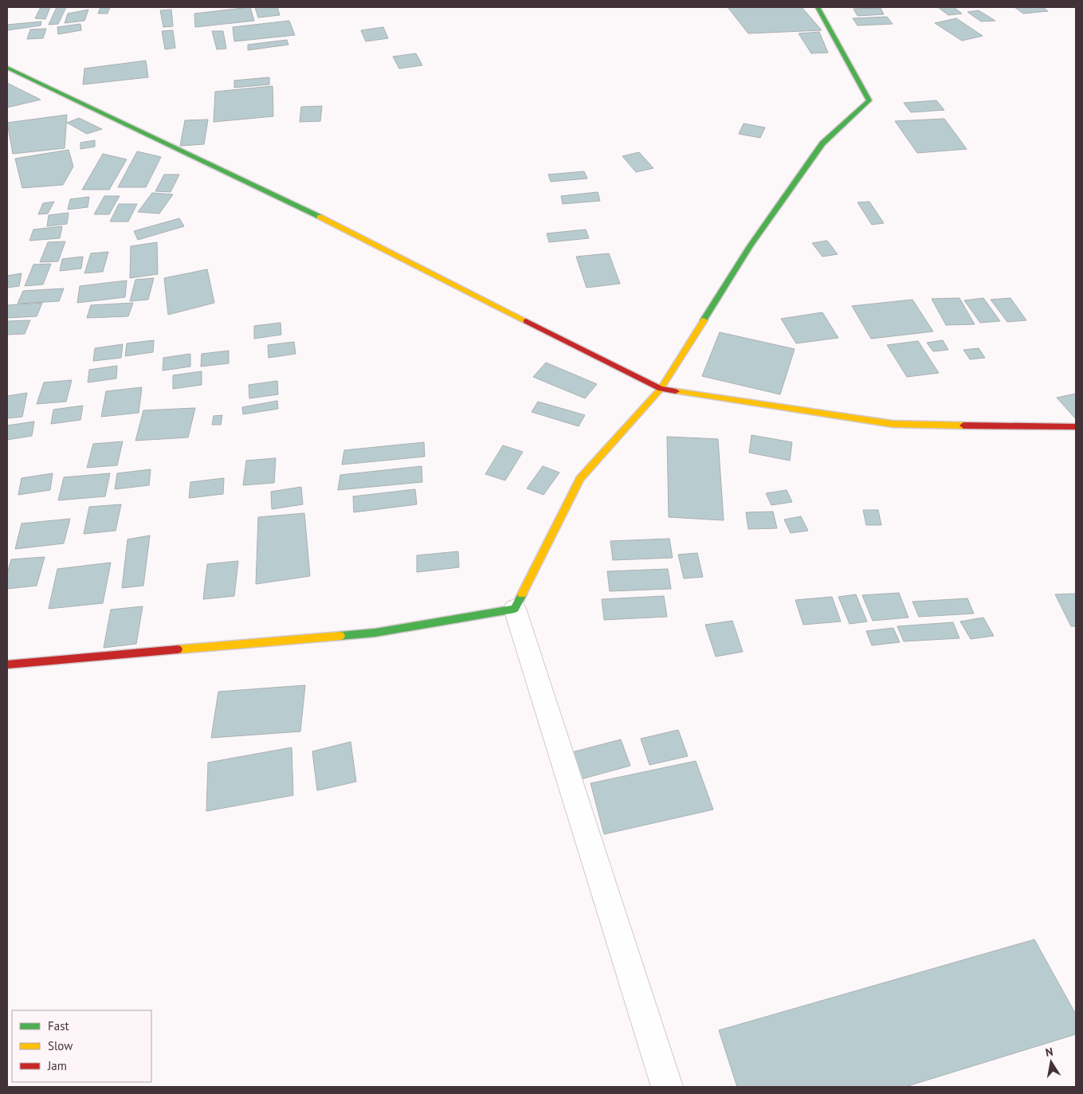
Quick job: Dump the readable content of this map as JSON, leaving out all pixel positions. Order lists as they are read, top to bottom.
{
  "legend": ["Fast", "Slow", "Jam"],
  "north": "top"
}
